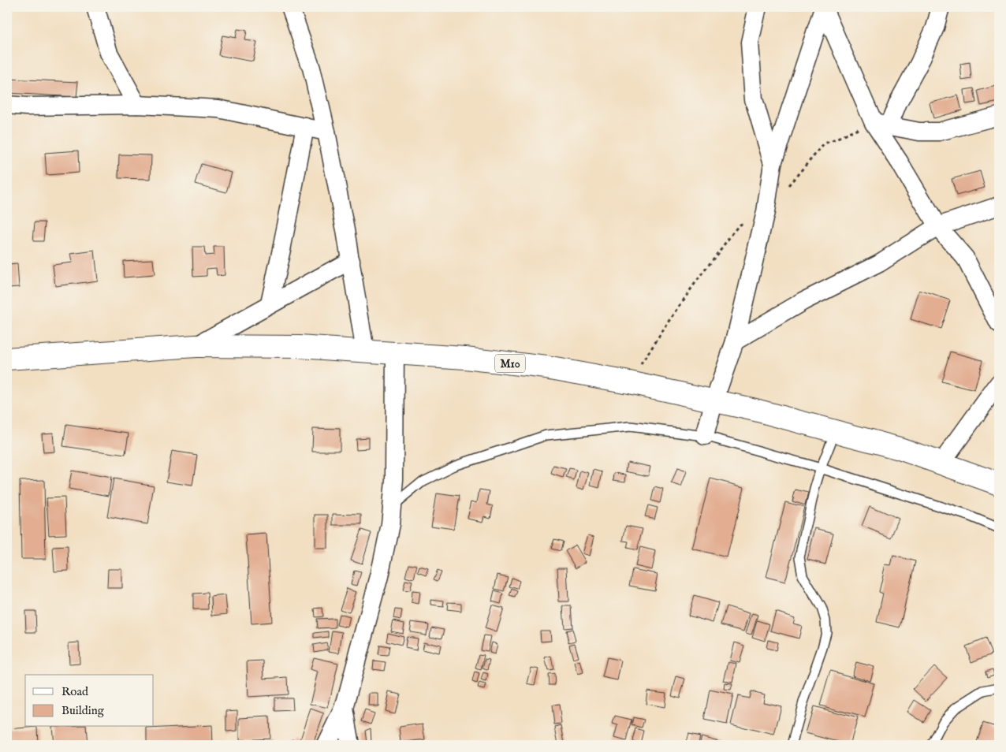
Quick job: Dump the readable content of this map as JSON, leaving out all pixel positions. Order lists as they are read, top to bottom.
{
  "streets": {
    "main road": ["M10"]
  },
  "legend": ["Road", "Building"]
}
